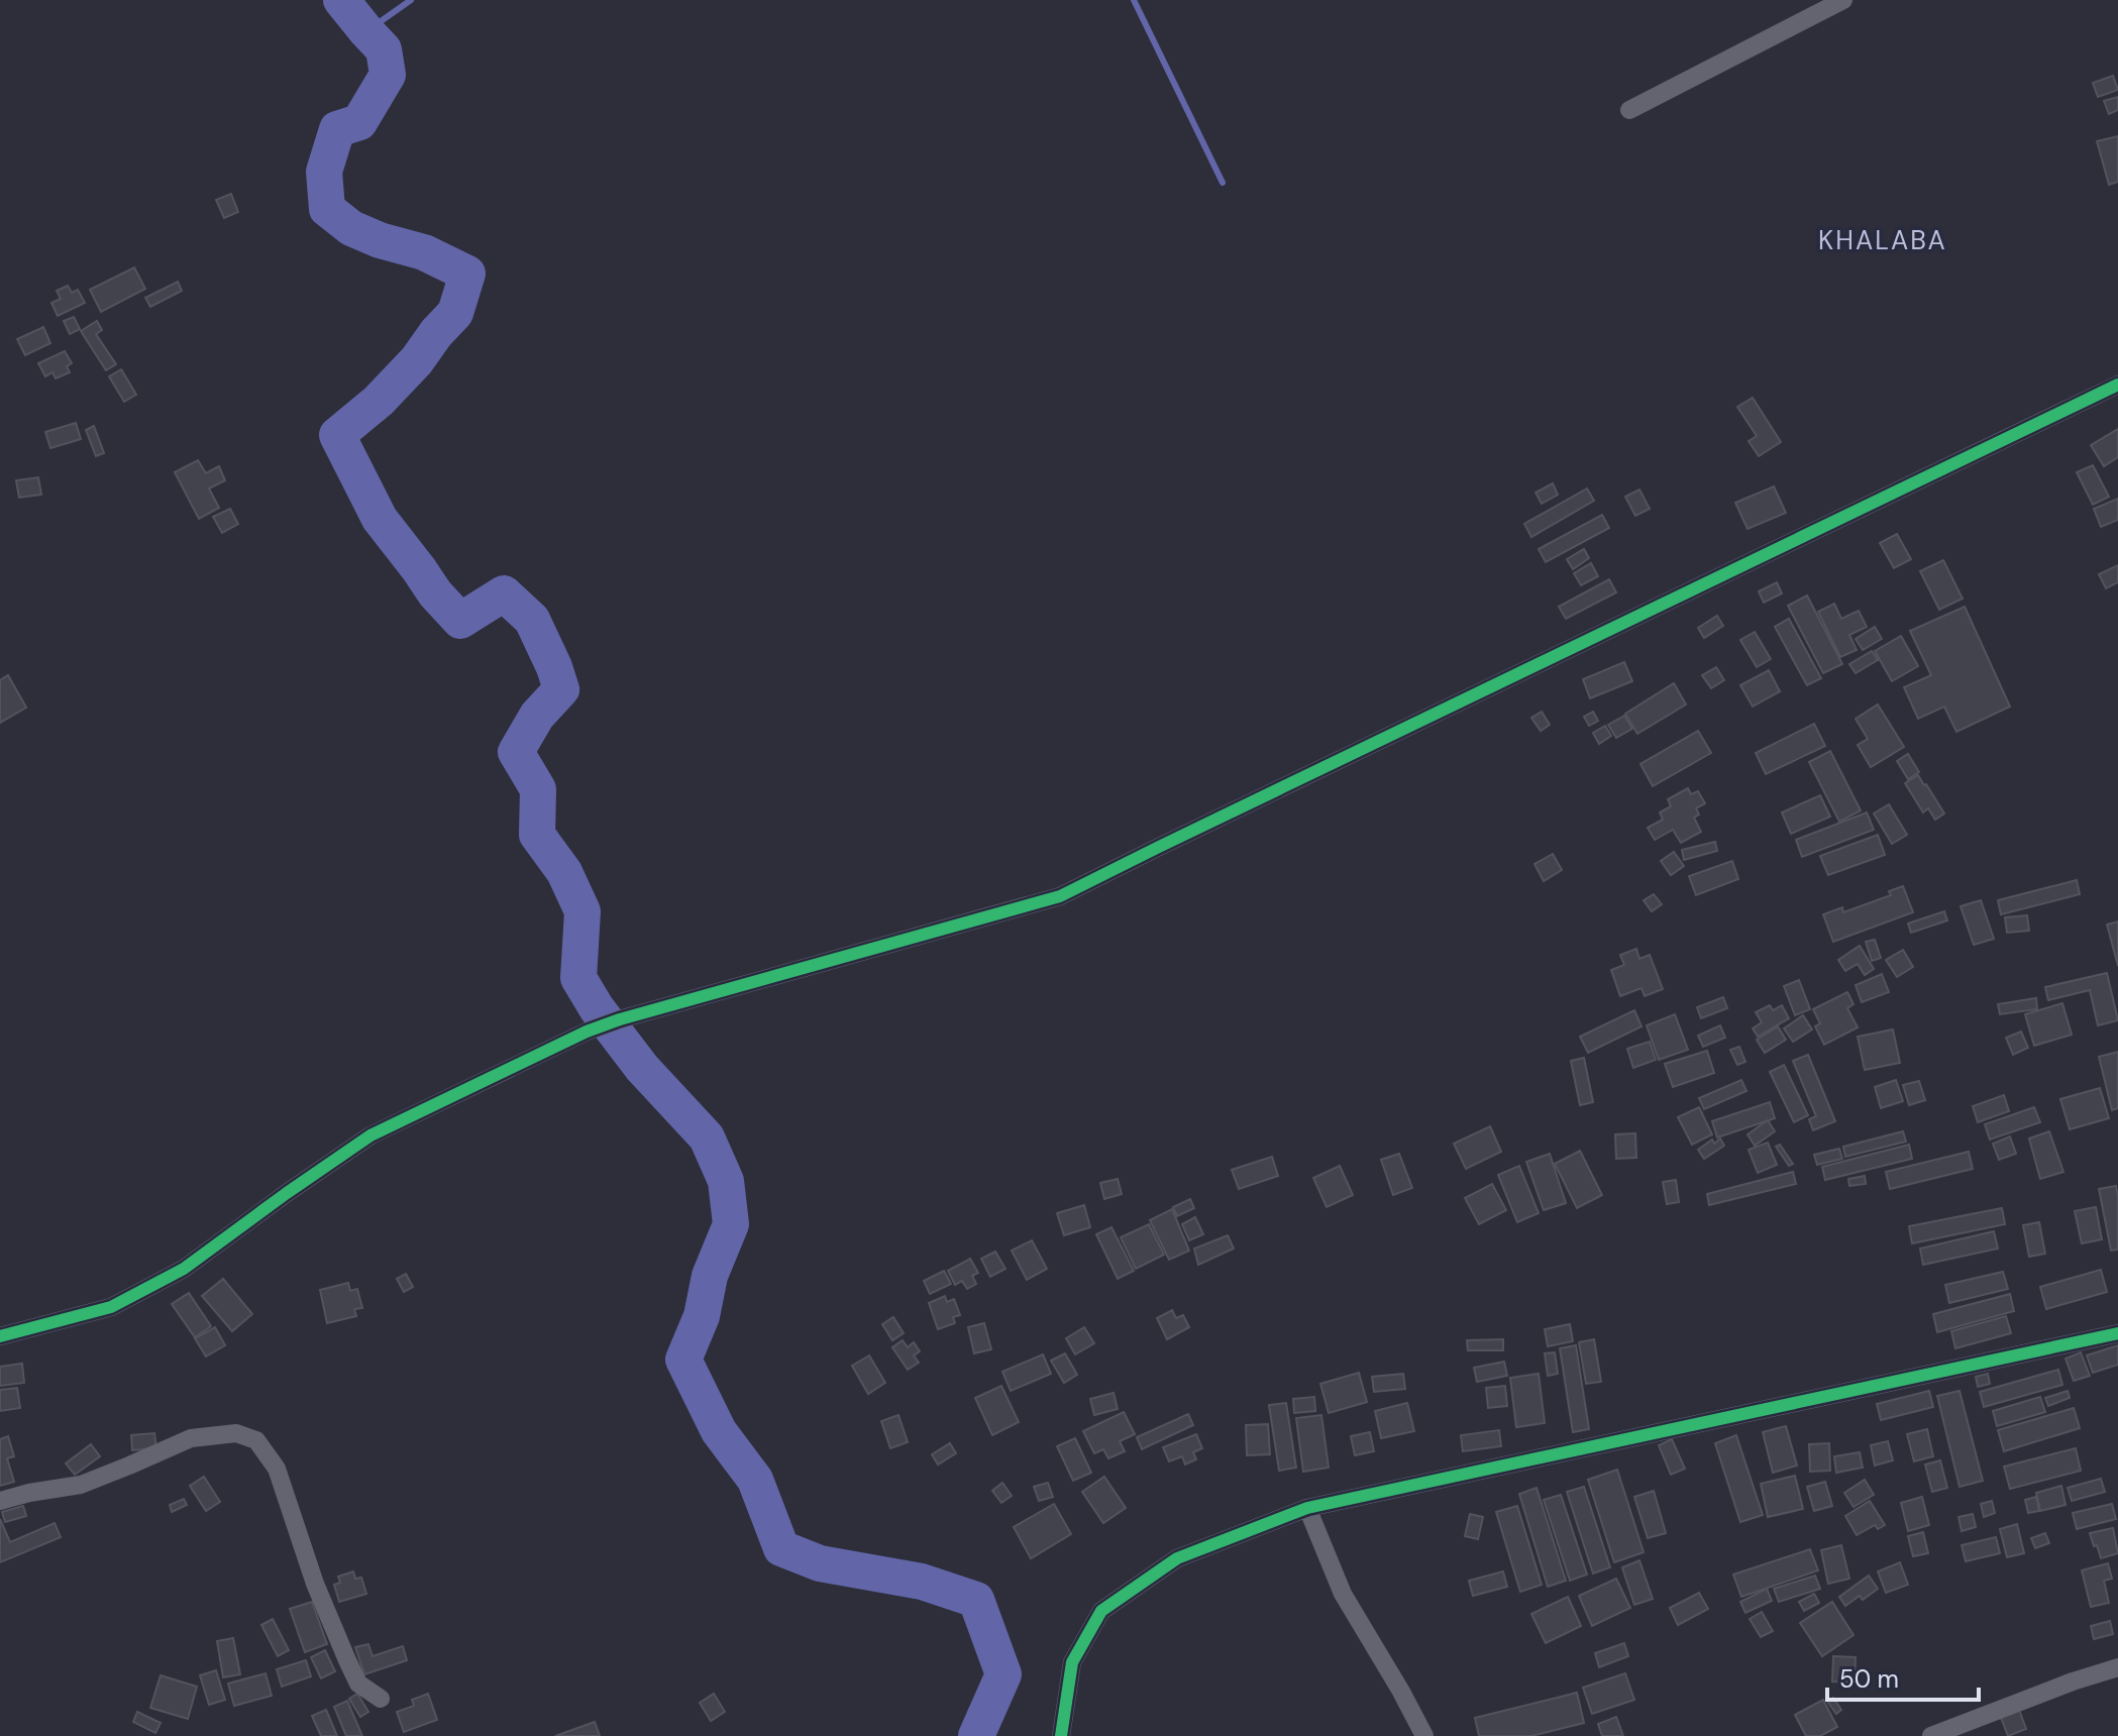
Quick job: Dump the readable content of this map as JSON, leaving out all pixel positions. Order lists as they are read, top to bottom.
{
  "districts": ["KHALABA"],
  "scale_bar": "50 m"
}
